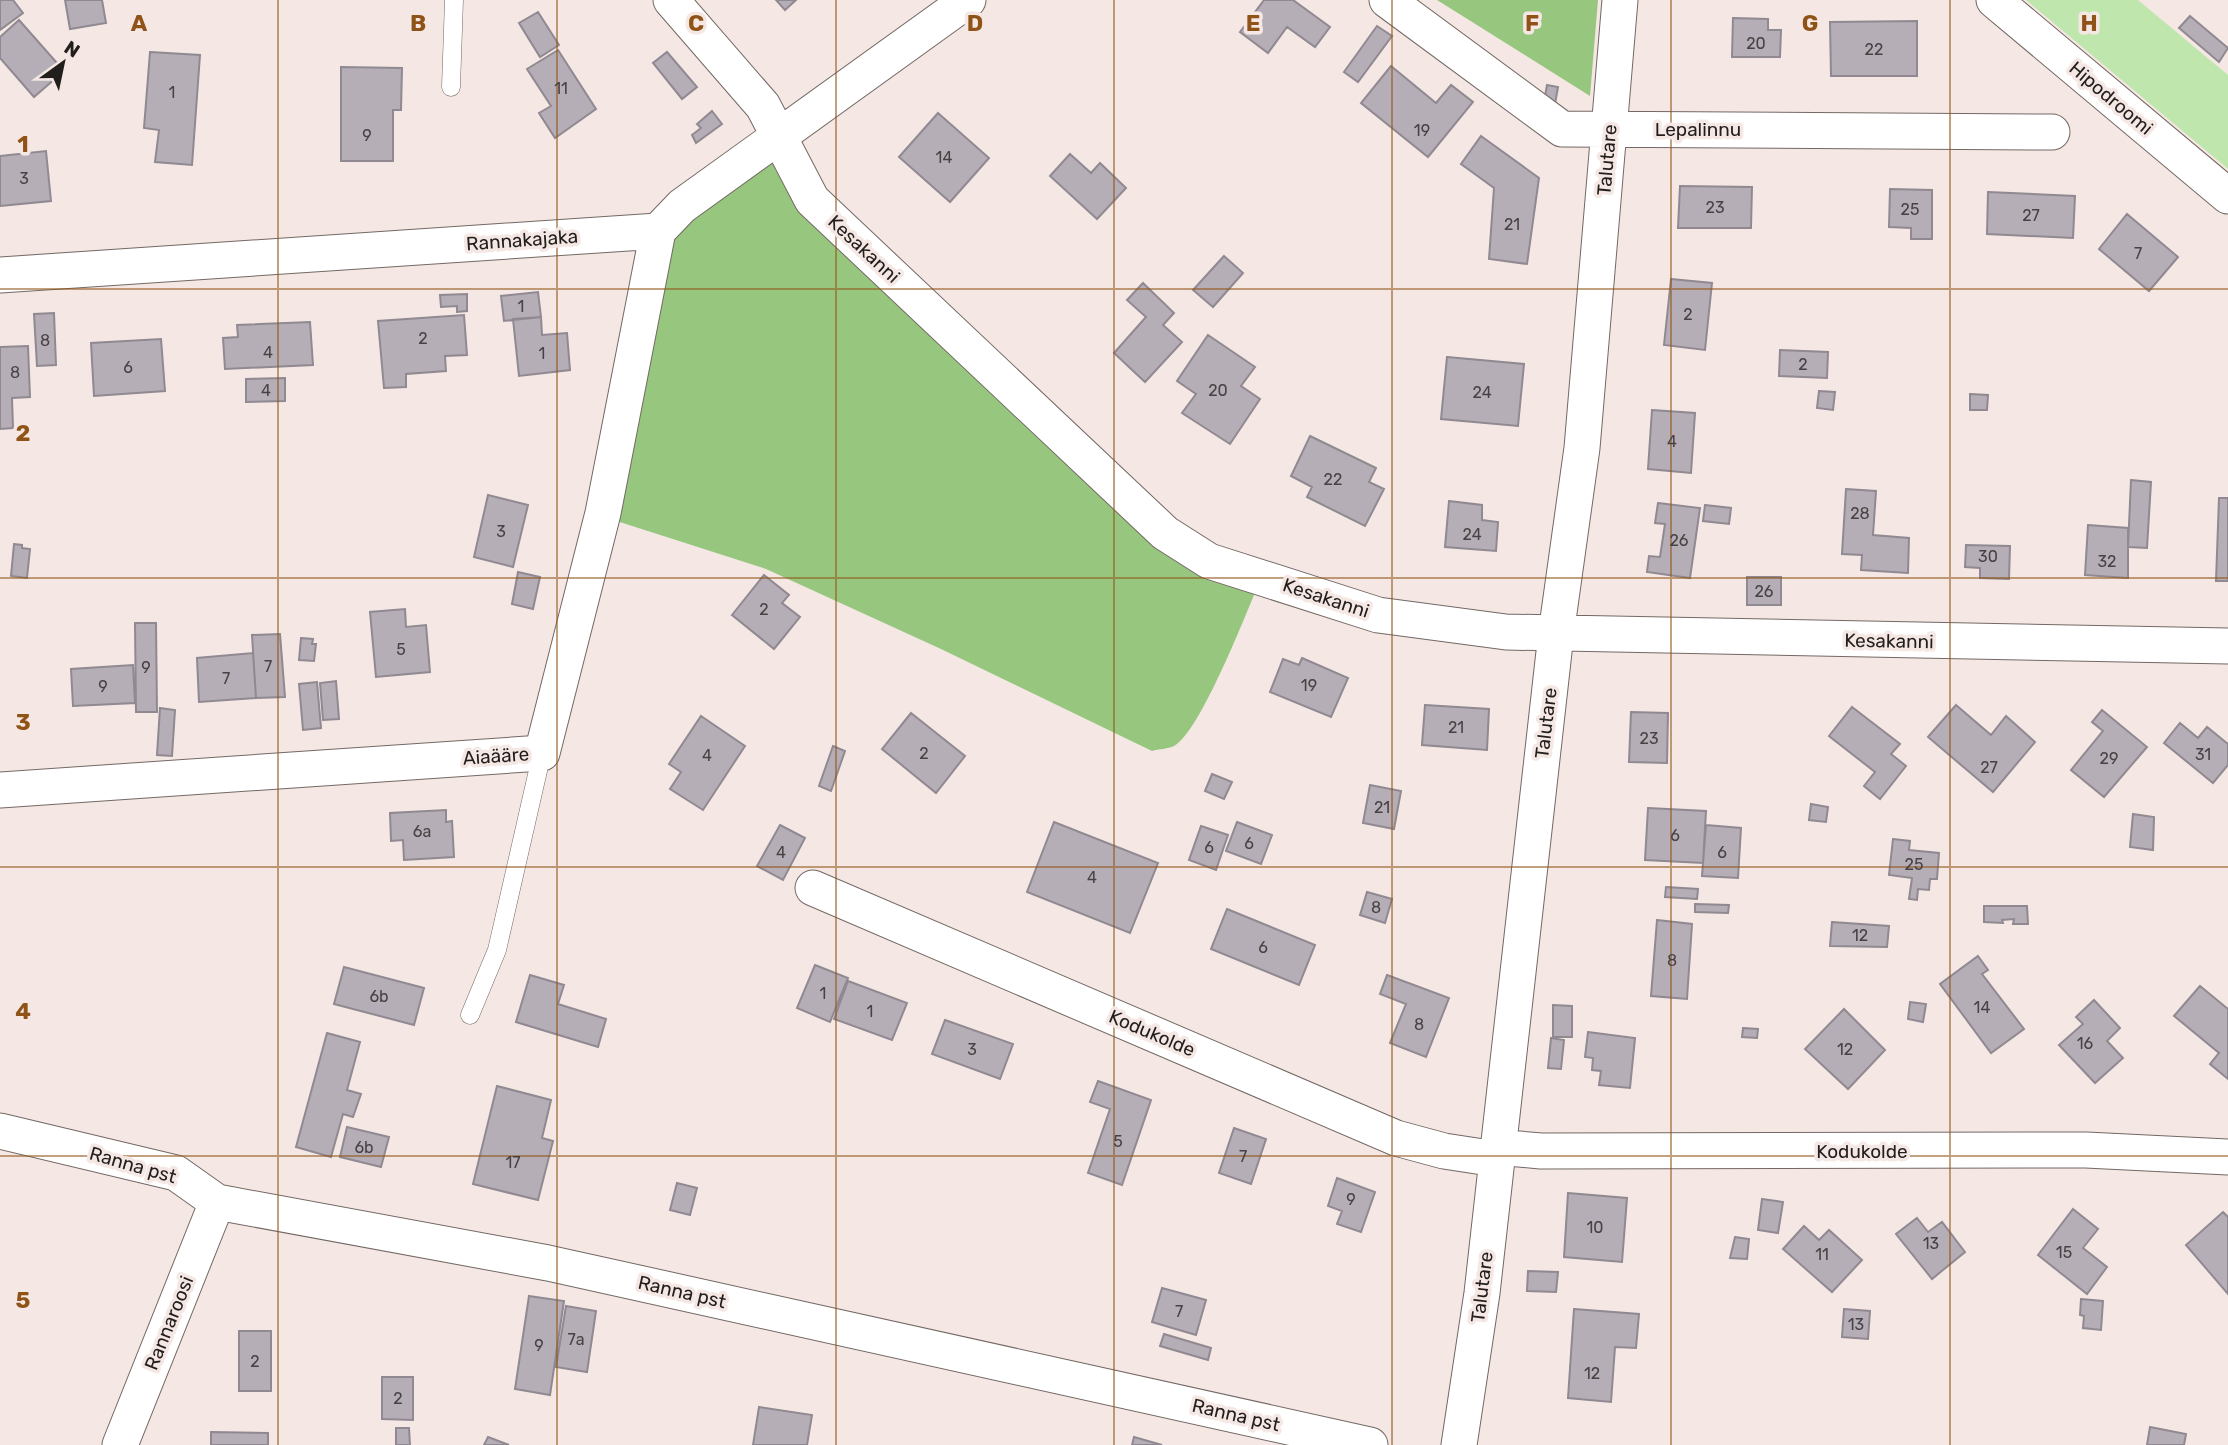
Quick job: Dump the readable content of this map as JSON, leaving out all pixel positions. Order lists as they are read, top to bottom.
{
  "streets": {
    "street": [
      "Hipodroomi",
      "Lepalinnu",
      "Talutare",
      "Rannakajaka",
      "Kesakanni",
      "Aiaääre",
      "Kodukolde",
      "Ranna pst",
      "Rannaroosi"
    ]
  },
  "crossings": [
    ["Lepalinnu", "Talutare"],
    ["Talutare", "Kesakanni"],
    ["Talutare", "Kodukolde"],
    ["Rannakajaka", "Aiaääre"],
    ["Ranna pst", "Rannaroosi"]
  ],
  "house_numbers": [
    "20",
    "22",
    "11",
    "1",
    "19",
    "9",
    "14",
    "3",
    "23",
    "25",
    "27",
    "21",
    "7",
    "1",
    "2",
    "2",
    "8",
    "4",
    "1",
    "2",
    "6",
    "8",
    "4",
    "20",
    "24",
    "4",
    "22",
    "28",
    "3",
    "24",
    "26",
    "30",
    "32",
    "26",
    "2",
    "5",
    "7",
    "9",
    "7",
    "19",
    "9",
    "21",
    "23",
    "2",
    "31",
    "4",
    "29",
    "27",
    "21",
    "6a",
    "6",
    "6",
    "6",
    "4",
    "6",
    "25",
    "4",
    "8",
    "12",
    "6",
    "8",
    "1",
    "6b",
    "14",
    "1",
    "8",
    "16",
    "3",
    "12",
    "5",
    "6b",
    "7",
    "17",
    "9",
    "10",
    "13",
    "15",
    "11",
    "7",
    "13",
    "7a",
    "9",
    "2",
    "12",
    "2"
  ],
  "north": "top right",
  "grid": {
    "columns": [
      "A",
      "B",
      "C",
      "D",
      "E",
      "F",
      "G",
      "H"
    ],
    "rows": [
      "1",
      "2",
      "3",
      "4",
      "5"
    ]
  }
}
